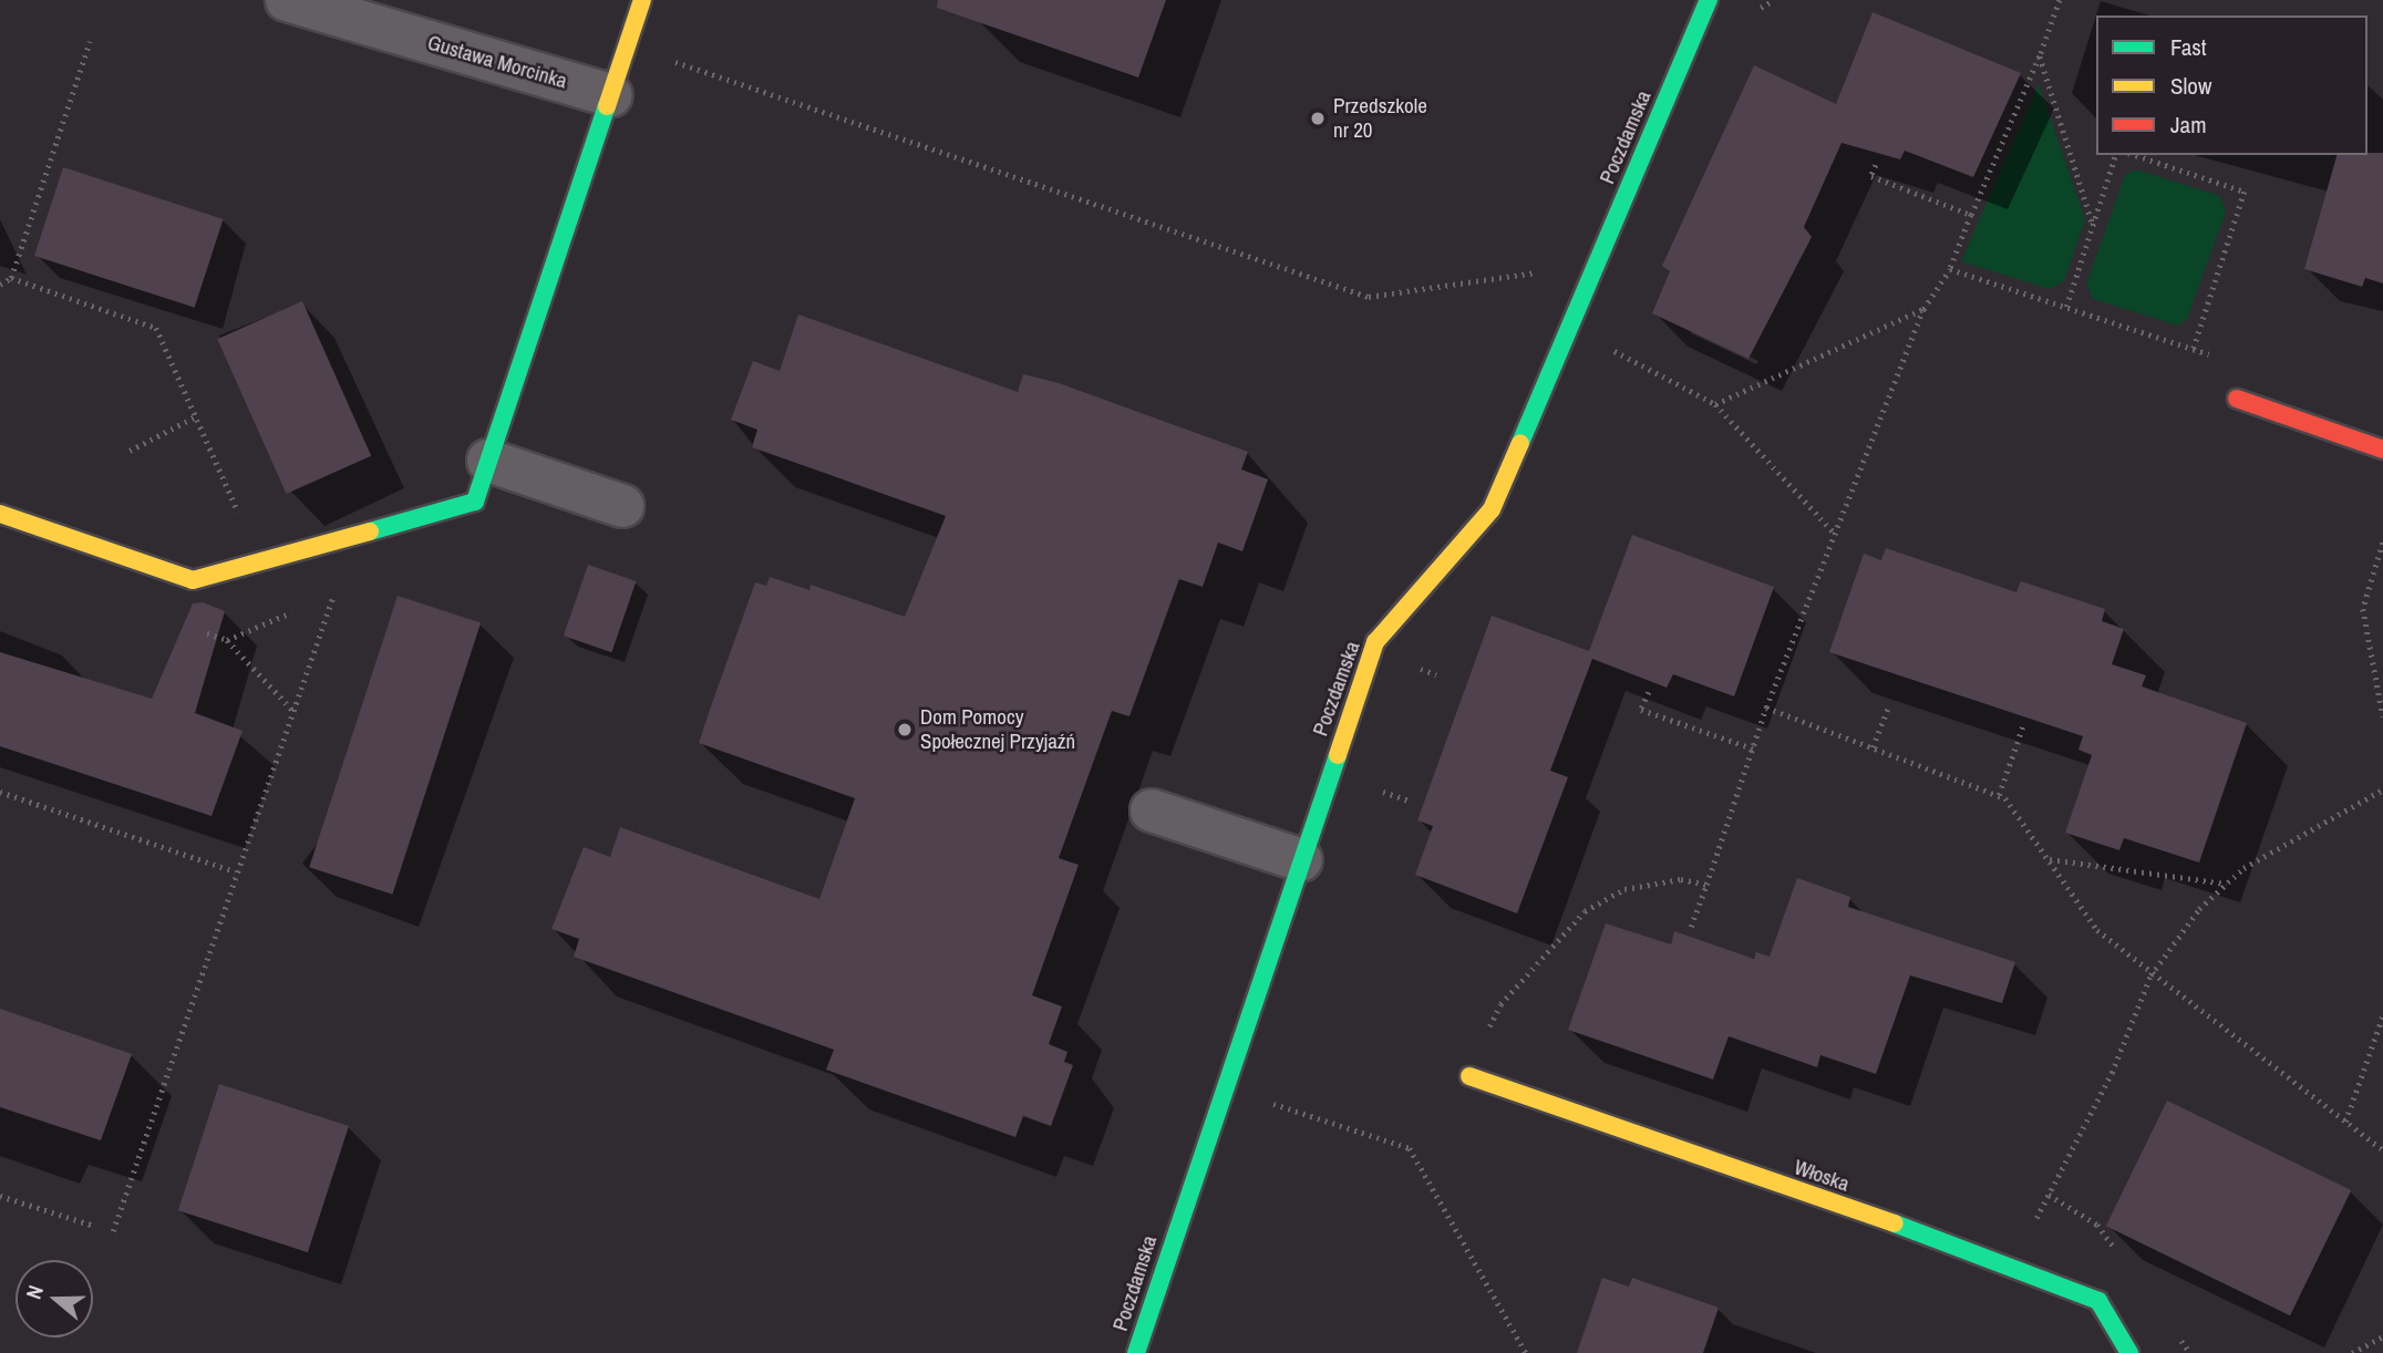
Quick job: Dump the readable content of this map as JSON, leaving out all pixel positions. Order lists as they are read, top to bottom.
{
  "streets": {
    "street": ["Gustawa Morcinka", "Poczdamska", "Włoska"]
  },
  "places": ["Przedszkole nr 20", "Dom Pomocy Społecznej Przyjaźń"],
  "legend": ["Fast", "Slow", "Jam"],
  "north": "left"
}
